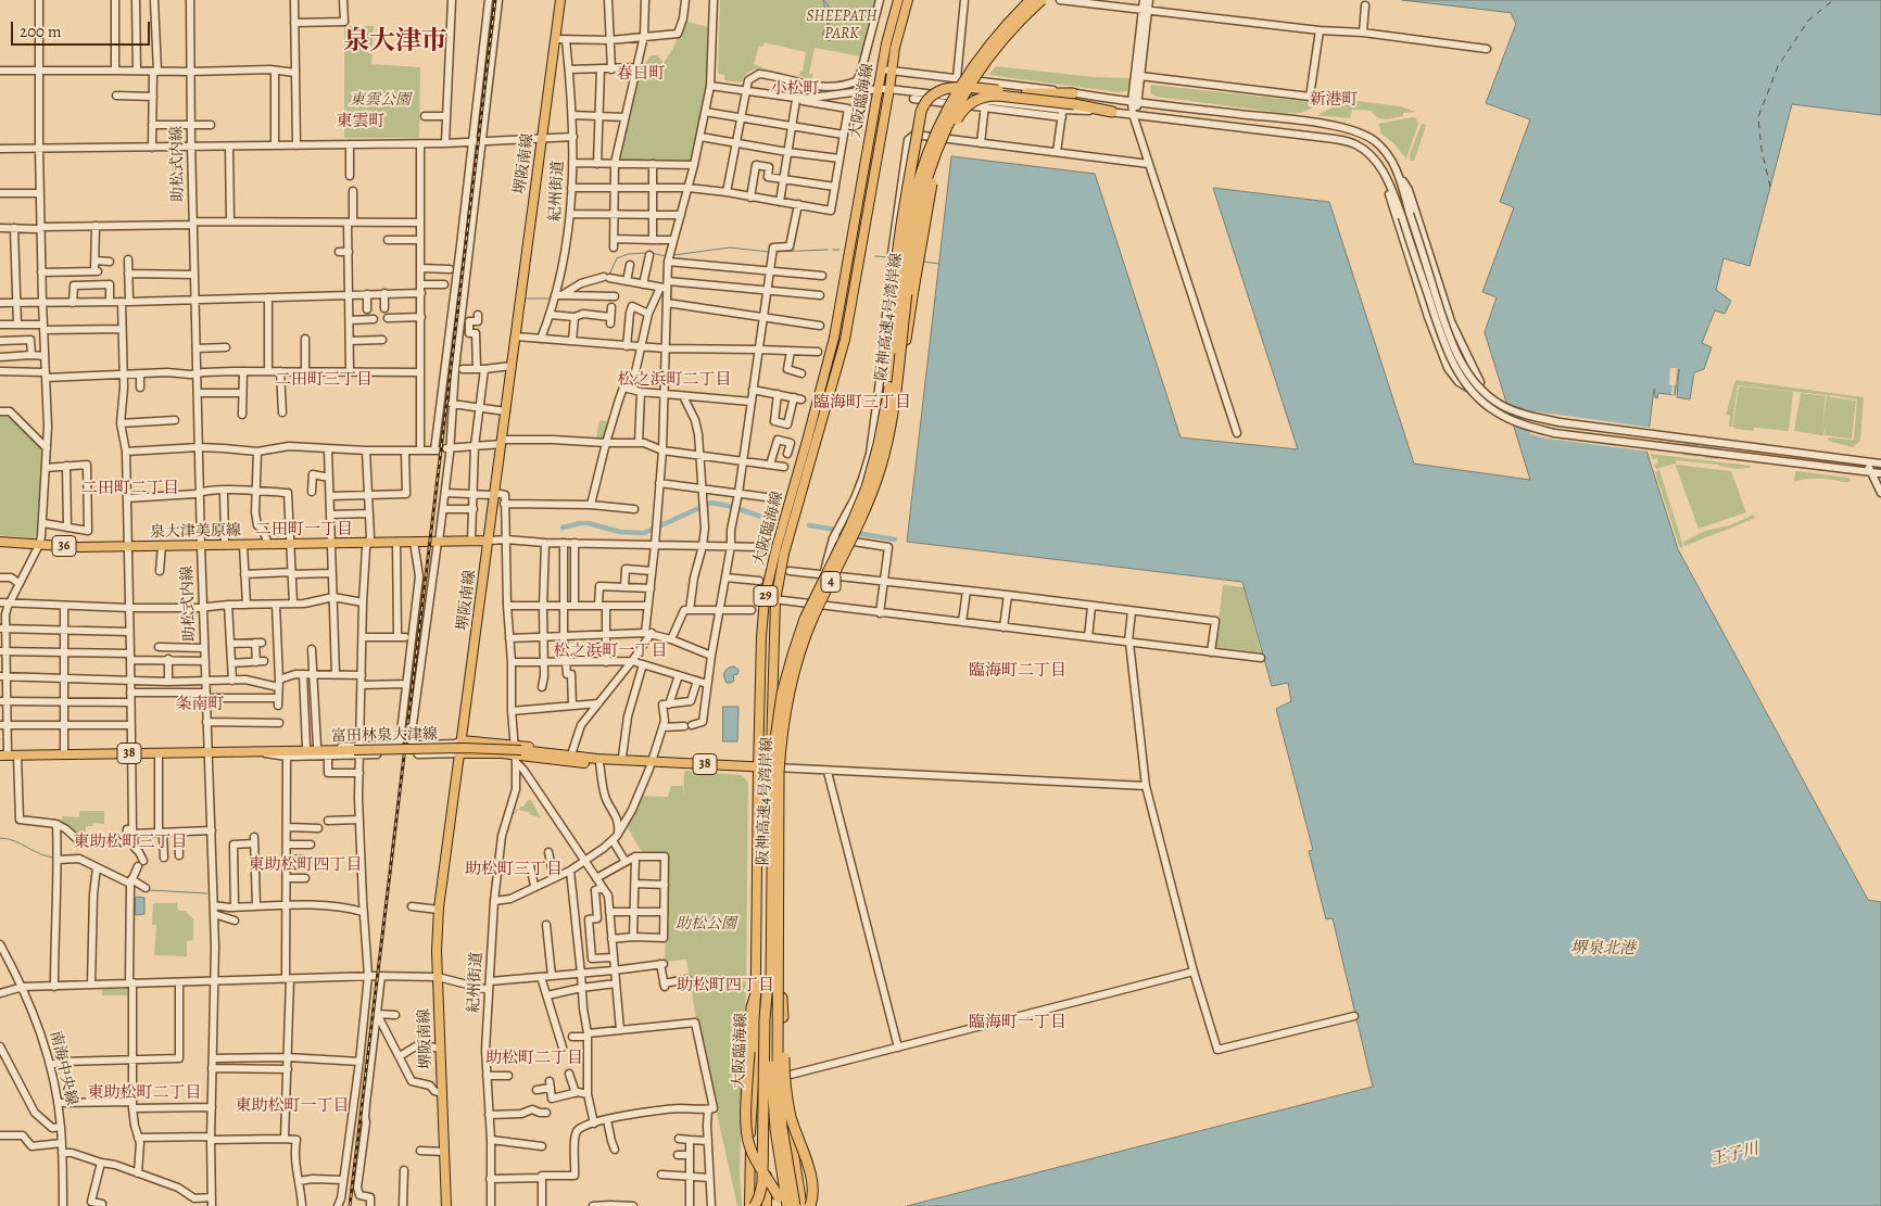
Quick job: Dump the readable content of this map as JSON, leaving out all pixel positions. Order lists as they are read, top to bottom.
{
  "streets": {
    "highway": ["阪神高速4号湾岸線", "4"],
    "main road": [
      "大阪臨海線",
      "堺阪南線",
      "泉大津美原線",
      "36",
      "29",
      "富田林泉大津線",
      "38"
    ],
    "street": ["助松式内線", "紀州街道", "南海中央線"]
  },
  "crossings": [
    ["大阪臨海線", "富田林泉大津線"],
    ["助松式内線", "泉大津美原線"],
    ["助松式内線", "富田林泉大津線"],
    ["堺阪南線", "泉大津美原線"],
    ["堺阪南線", "38"],
    ["紀州街道", "富田林泉大津線"],
    ["紀州街道", "38"],
    ["富田林泉大津線", "38"]
  ],
  "districts": [
    "泉大津市",
    "春日町",
    "小松町",
    "新港町",
    "東雲町",
    "二田町三丁目",
    "松之浜町二丁目",
    "臨海町三丁目",
    "二田町二丁目",
    "二田町一丁目",
    "松之浜町一丁目",
    "臨海町二丁目",
    "条南町",
    "東助松町三丁目",
    "東助松町四丁目",
    "助松町三丁目",
    "助松町四丁目",
    "臨海町一丁目",
    "助松町二丁目",
    "東助松町二丁目",
    "東助松町一丁目"
  ],
  "water": ["堺泉北港", "王子川"],
  "parks": ["SHEEPATH PARK", "東雲公園", "助松公園"],
  "scale_bar": "200 m"
}
